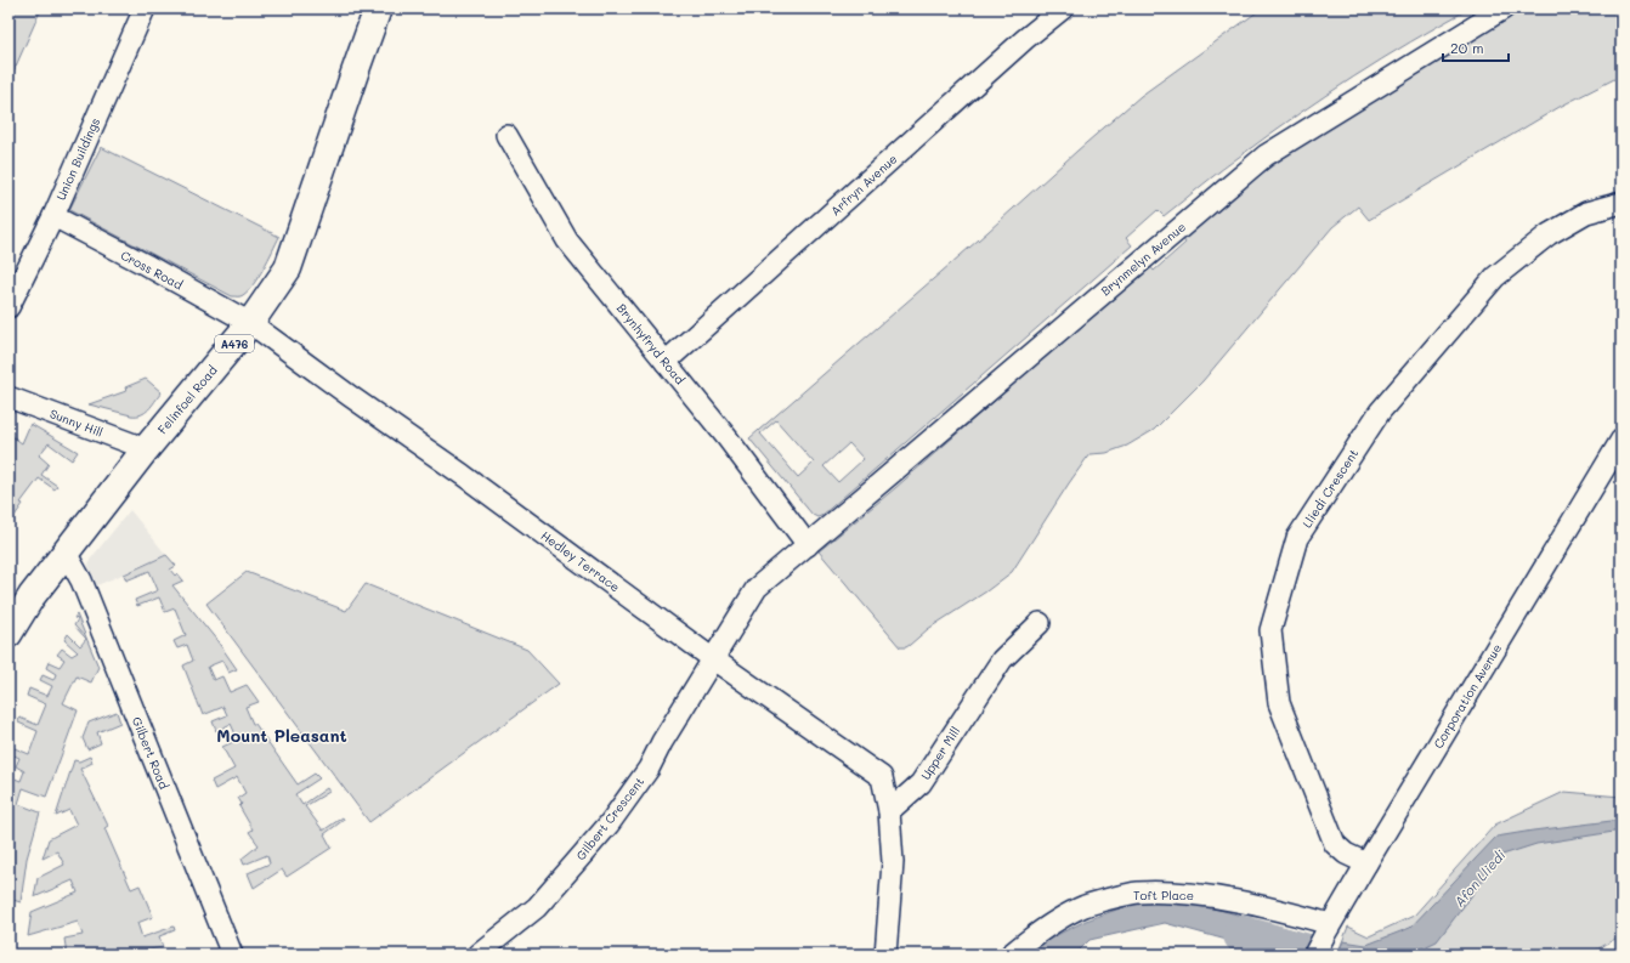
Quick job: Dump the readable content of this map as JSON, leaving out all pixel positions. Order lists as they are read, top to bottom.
{
  "streets": {
    "main road": ["A476", "Felinfoel Road"],
    "street": [
      "Union Buildings",
      "Arfryn Avenue",
      "Brynmelyn Avenue",
      "Cross Road",
      "Brynhyfryd Road",
      "Sunny Hill",
      "Lliedi Crescent",
      "Hedley Terrace",
      "Corporation Avenue",
      "Gilbert Road",
      "Upper Mill",
      "Gilbert Crescent",
      "Toft Place"
    ]
  },
  "crossings": [
    ["Union Buildings", "Cross Road"],
    ["Arfryn Avenue", "Brynhyfryd Road"],
    ["Brynmelyn Avenue", "Brynhyfryd Road"],
    ["Brynmelyn Avenue", "Hedley Terrace"],
    ["Brynmelyn Avenue", "Gilbert Crescent"],
    ["Cross Road", "Felinfoel Road"],
    ["Cross Road", "Hedley Terrace"],
    ["Felinfoel Road", "Sunny Hill"],
    ["Felinfoel Road", "Hedley Terrace"],
    ["Felinfoel Road", "Gilbert Road"],
    ["Lliedi Crescent", "Corporation Avenue"],
    ["Hedley Terrace", "Upper Mill"],
    ["Hedley Terrace", "Gilbert Crescent"],
    ["Corporation Avenue", "Toft Place"]
  ],
  "districts": ["Mount Pleasant"],
  "water": ["Afon Lliedi"],
  "scale_bar": "20 m"
}
